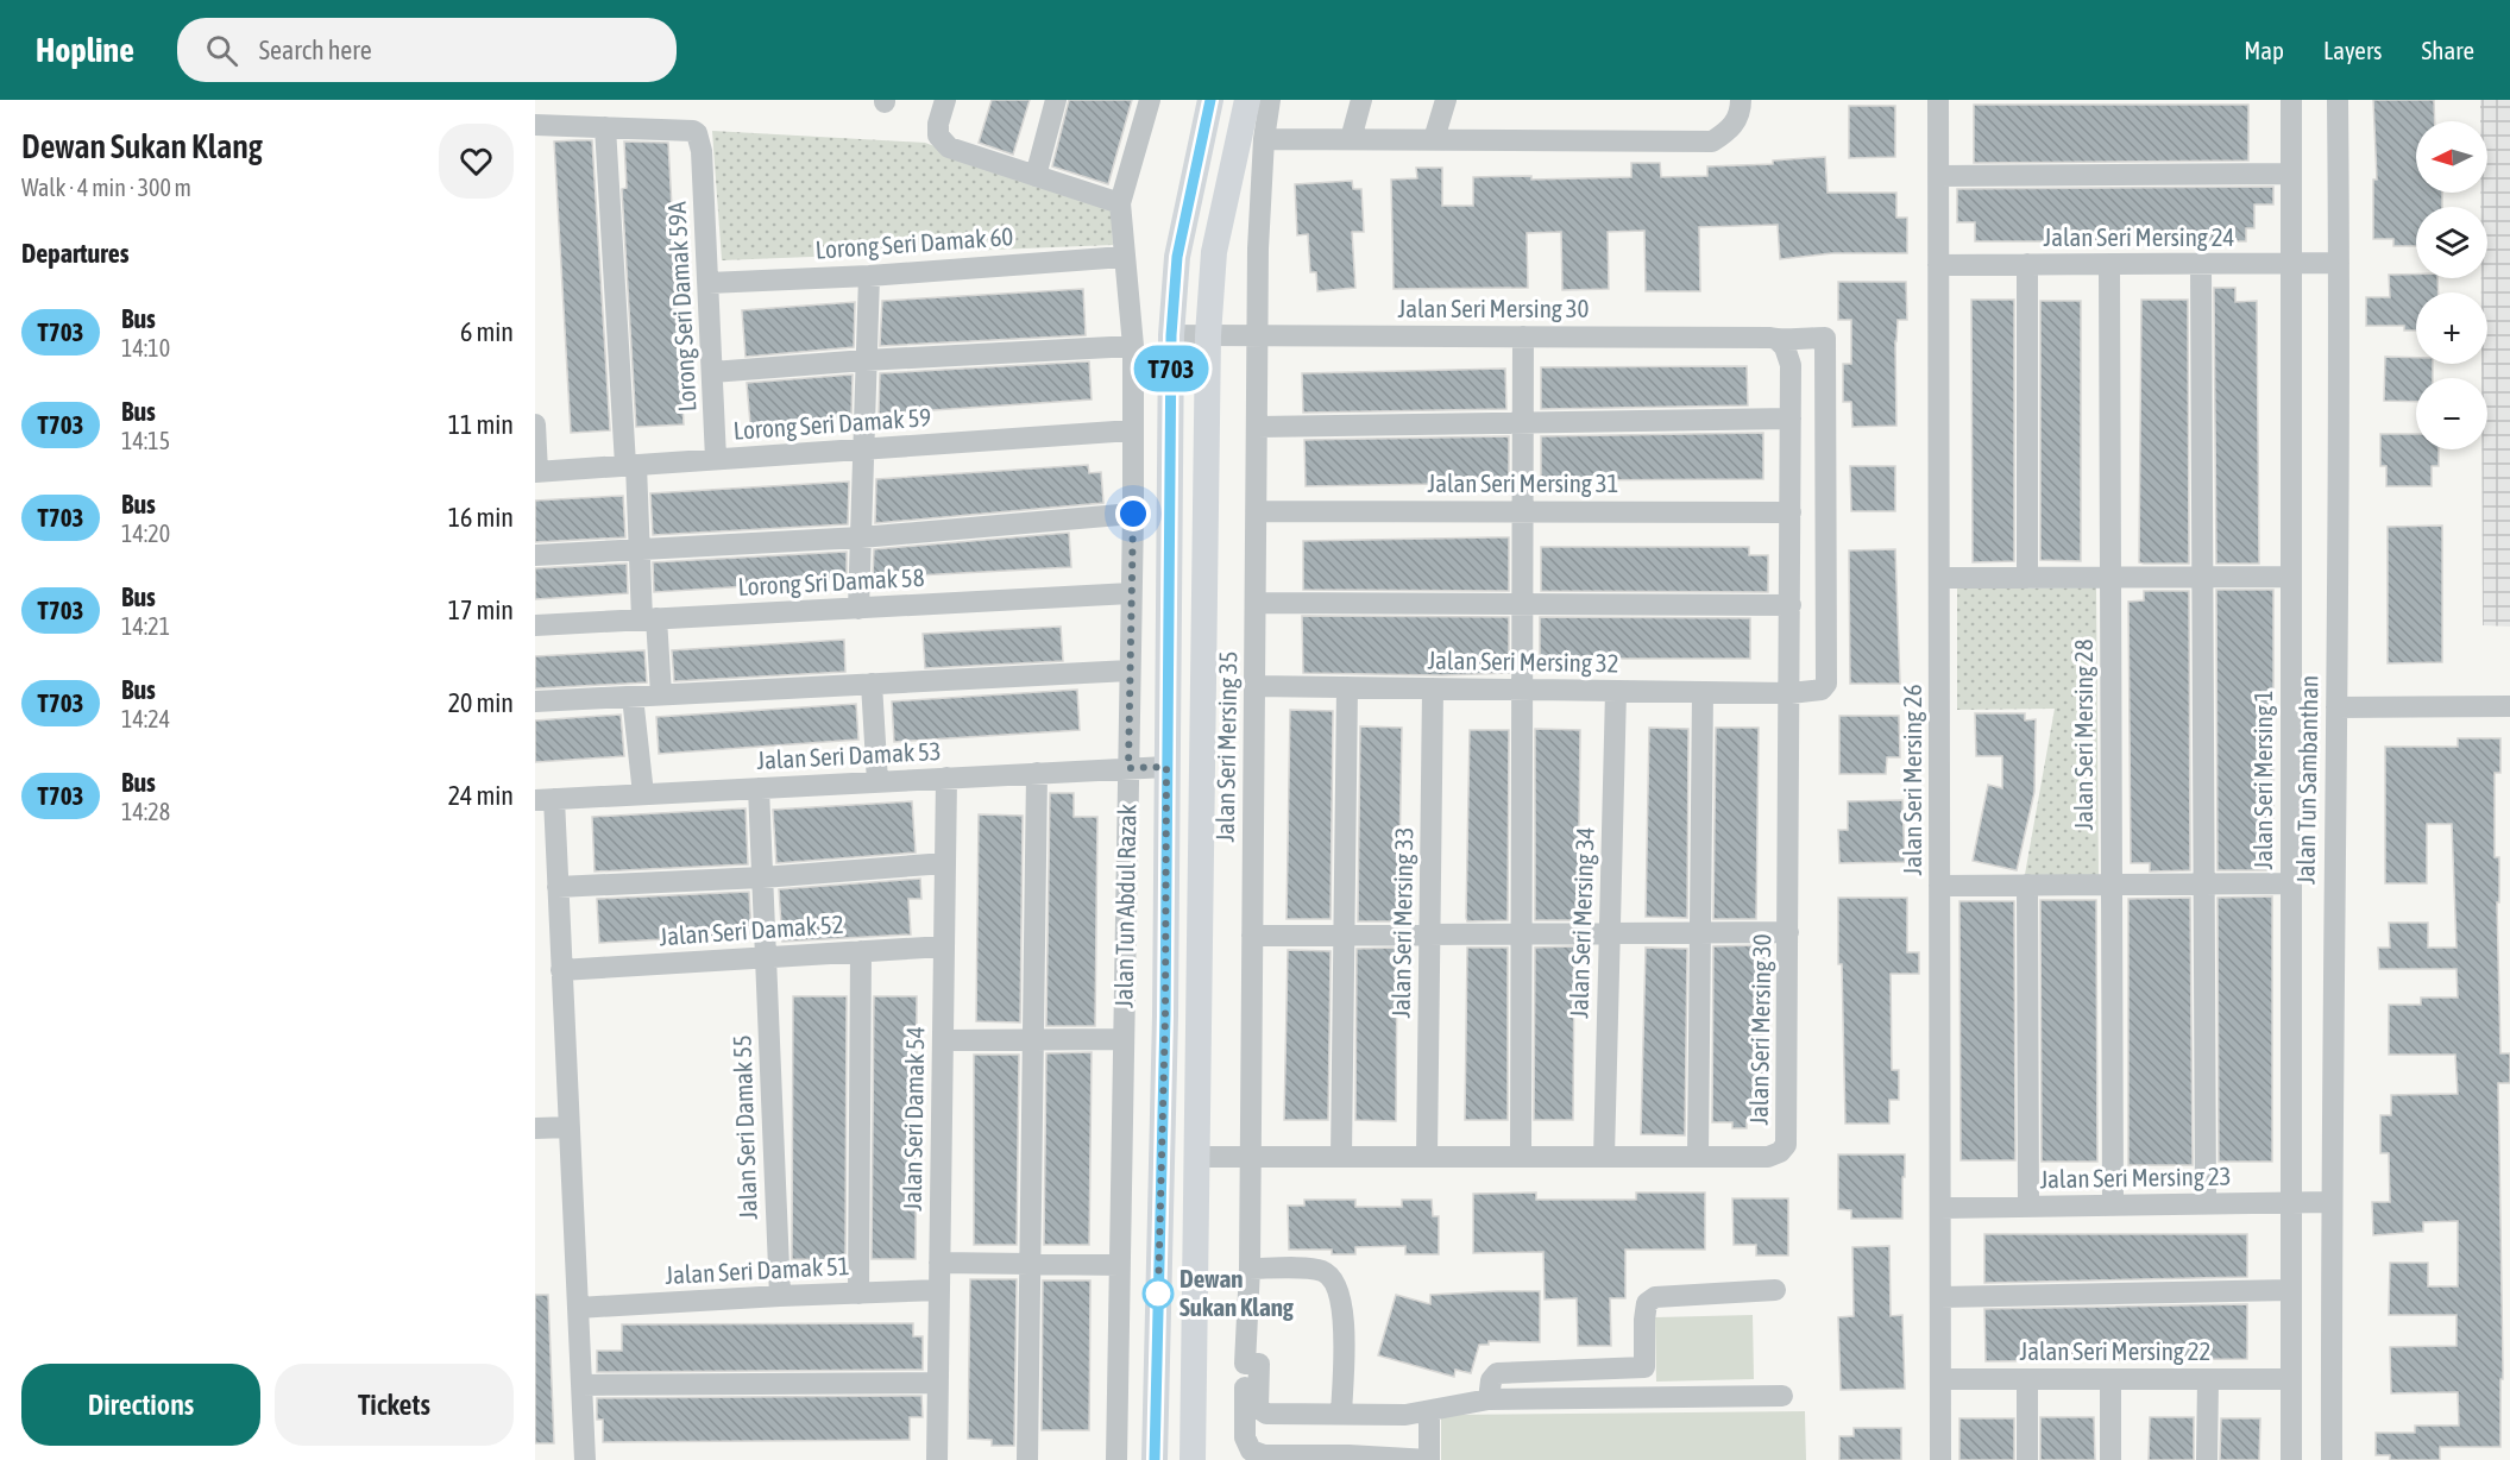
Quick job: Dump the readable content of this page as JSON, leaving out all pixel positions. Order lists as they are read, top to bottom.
{
  "streets": {
    "main road": ["Jalan Tun Abdul Razak"],
    "street": [
      "Jalan Seri Mersing 24",
      "Lorong Seri Damak 60",
      "Lorong Seri Damak 59A",
      "Jalan Seri Mersing 30",
      "Lorong Seri Damak 59",
      "Jalan Seri Mersing 31",
      "Lorong Sri Damak 58",
      "Jalan Seri Mersing 32",
      "Jalan Seri Mersing 28",
      "Jalan Seri Mersing 35",
      "Jalan Seri Damak 53",
      "Jalan Seri Mersing 26",
      "Jalan Seri Mersing 1",
      "Jalan Tun Sambanthan",
      "Jalan Seri Mersing 33",
      "Jalan Seri Mersing 34",
      "Jalan Seri Damak 52",
      "Jalan Seri Damak 54",
      "Jalan Seri Damak 55",
      "Jalan Seri Mersing 23",
      "Jalan Seri Damak 51",
      "Jalan Seri Mersing 22"
    ]
  },
  "crossings": [
    ["Jalan Seri Mersing 24", "Jalan Seri Mersing 28"],
    ["Jalan Seri Mersing 24", "Jalan Seri Mersing 26"],
    ["Jalan Seri Mersing 24", "Jalan Seri Mersing 1"],
    ["Jalan Seri Mersing 24", "Jalan Tun Sambanthan"],
    ["Lorong Seri Damak 60", "Lorong Seri Damak 59A"],
    ["Lorong Seri Damak 60", "Jalan Tun Abdul Razak"],
    ["Lorong Seri Damak 59A", "Lorong Seri Damak 59"],
    ["Jalan Seri Mersing 30", "Jalan Seri Mersing 31"],
    ["Jalan Seri Mersing 30", "Jalan Seri Mersing 32"],
    ["Jalan Seri Mersing 30", "Jalan Seri Mersing 35"],
    ["Jalan Seri Mersing 30", "Jalan Tun Abdul Razak"],
    ["Jalan Seri Mersing 30", "Jalan Seri Mersing 33"],
    ["Jalan Seri Mersing 30", "Jalan Seri Mersing 34"],
    ["Lorong Seri Damak 59", "Jalan Tun Abdul Razak"],
    ["Jalan Seri Mersing 31", "Jalan Seri Mersing 35"],
    ["Lorong Sri Damak 58", "Jalan Tun Abdul Razak"],
    ["Jalan Seri Mersing 32", "Jalan Seri Mersing 35"],
    ["Jalan Seri Mersing 32", "Jalan Seri Mersing 33"],
    ["Jalan Seri Mersing 32", "Jalan Seri Mersing 34"],
    ["Jalan Seri Mersing 28", "Jalan Seri Mersing 23"],
    ["Jalan Seri Damak 53", "Jalan Tun Abdul Razak"],
    ["Jalan Seri Damak 53", "Jalan Seri Damak 54"],
    ["Jalan Seri Damak 53", "Jalan Seri Damak 55"],
    ["Jalan Seri Mersing 26", "Jalan Seri Mersing 23"],
    ["Jalan Seri Mersing 26", "Jalan Seri Mersing 22"],
    ["Jalan Seri Mersing 1", "Jalan Tun Sambanthan"],
    ["Jalan Seri Mersing 1", "Jalan Seri Mersing 23"],
    ["Jalan Seri Mersing 1", "Jalan Seri Mersing 22"],
    ["Jalan Tun Sambanthan", "Jalan Seri Mersing 23"],
    ["Jalan Seri Damak 52", "Jalan Seri Damak 54"],
    ["Jalan Seri Damak 52", "Jalan Seri Damak 55"],
    ["Jalan Seri Damak 54", "Jalan Seri Damak 51"],
    ["Jalan Seri Damak 55", "Jalan Seri Damak 51"]
  ],
  "places": ["Dewan Sukan Klang"],
  "lines": ["bus line T703"],
  "north": "left",
  "page": {
    "header": "Hopline",
    "search": "Search here",
    "nav": ["Map", "Layers", "Share"],
    "heading": [
      ["Dewan Sukan Klang", "Walk · 4 min · 300 m"],
      "Departures"
    ],
    "on_map": "T703",
    "map_buttons": ["+", "−"],
    "list": [
      {
        "mark": "T703",
        "name": "Bus",
        "note": "14:10",
        "value": "6 min"
      },
      {
        "mark": "T703",
        "name": "Bus",
        "note": "14:15",
        "value": "11 min"
      },
      {
        "mark": "T703",
        "name": "Bus",
        "note": "14:20",
        "value": "16 min"
      },
      {
        "mark": "T703",
        "name": "Bus",
        "note": "14:21",
        "value": "17 min"
      },
      {
        "mark": "T703",
        "name": "Bus",
        "note": "14:24",
        "value": "20 min"
      },
      {
        "mark": "T703",
        "name": "Bus",
        "note": "14:28",
        "value": "24 min"
      }
    ],
    "buttons": ["Directions", "Tickets"]
  }
}
